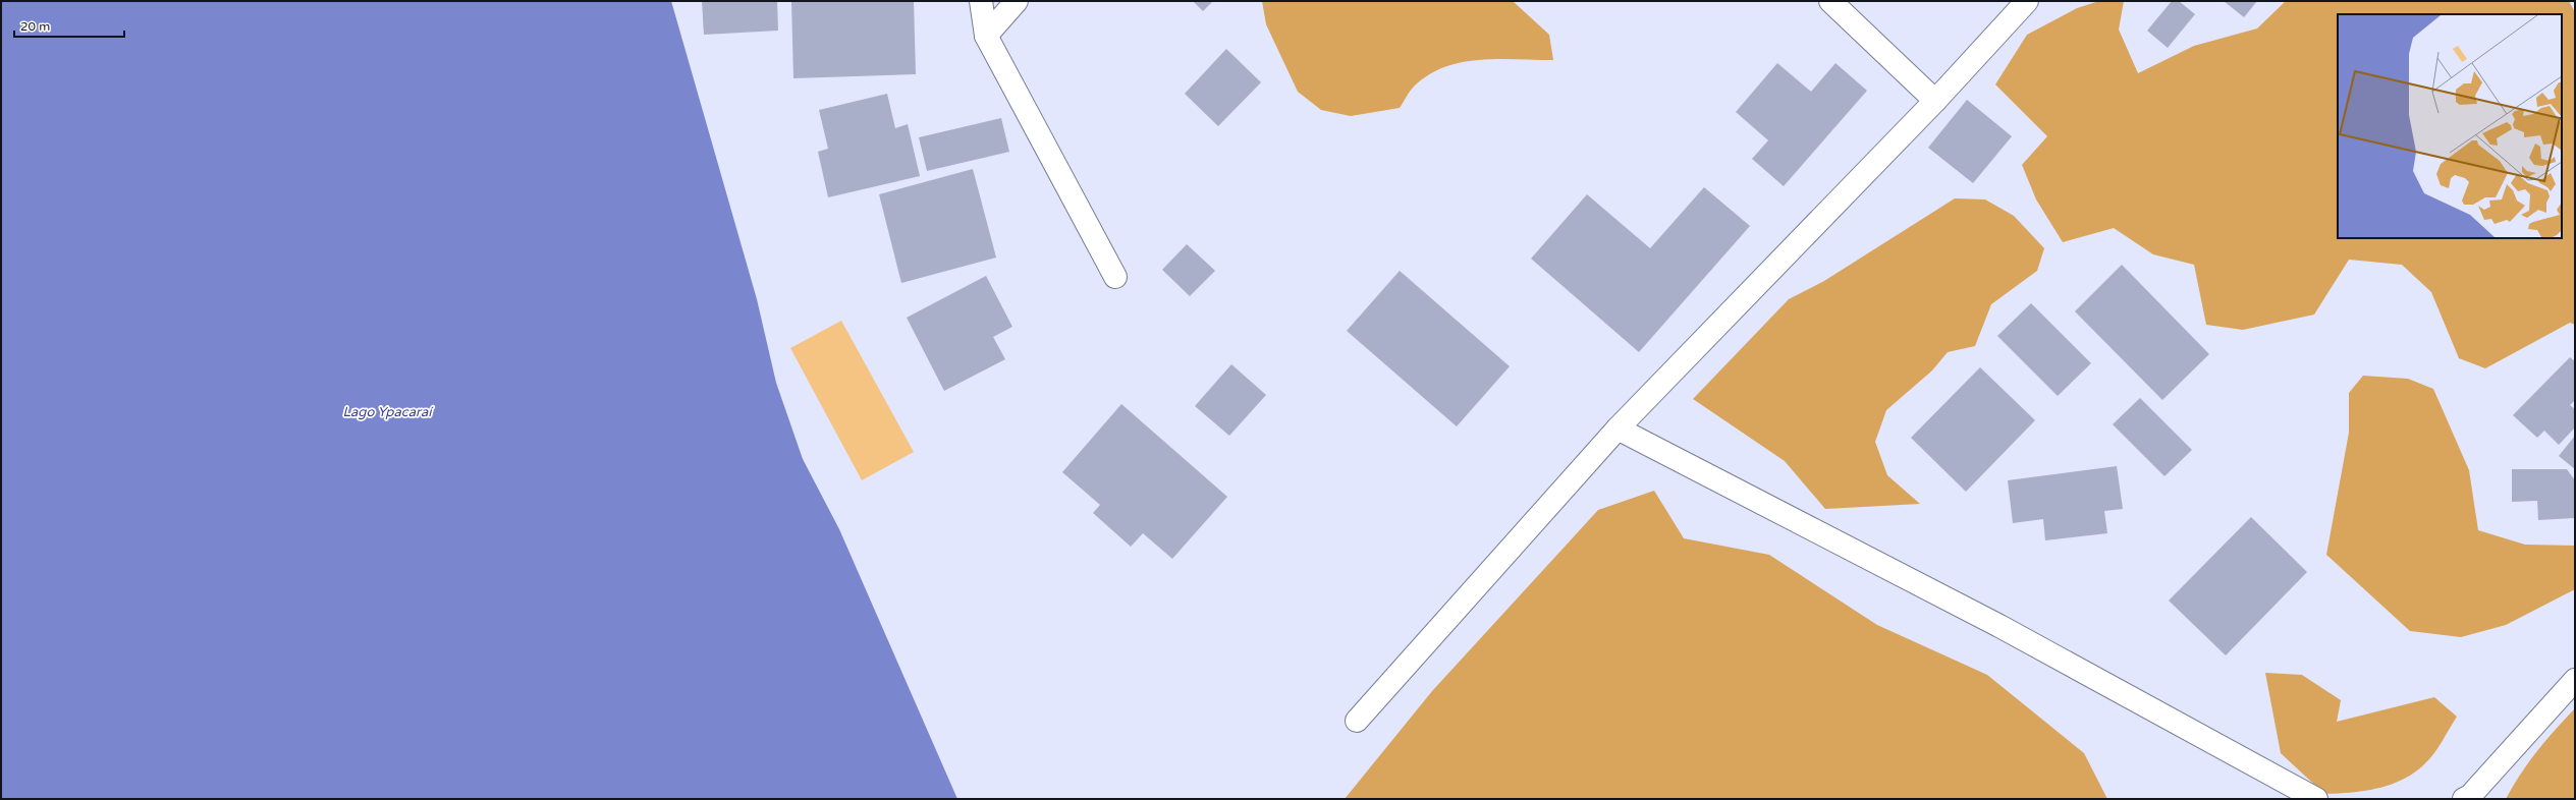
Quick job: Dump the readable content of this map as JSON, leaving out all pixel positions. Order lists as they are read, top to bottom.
{
  "water": ["Lago Ypacaraí"],
  "scale_bar": "20 m"
}
